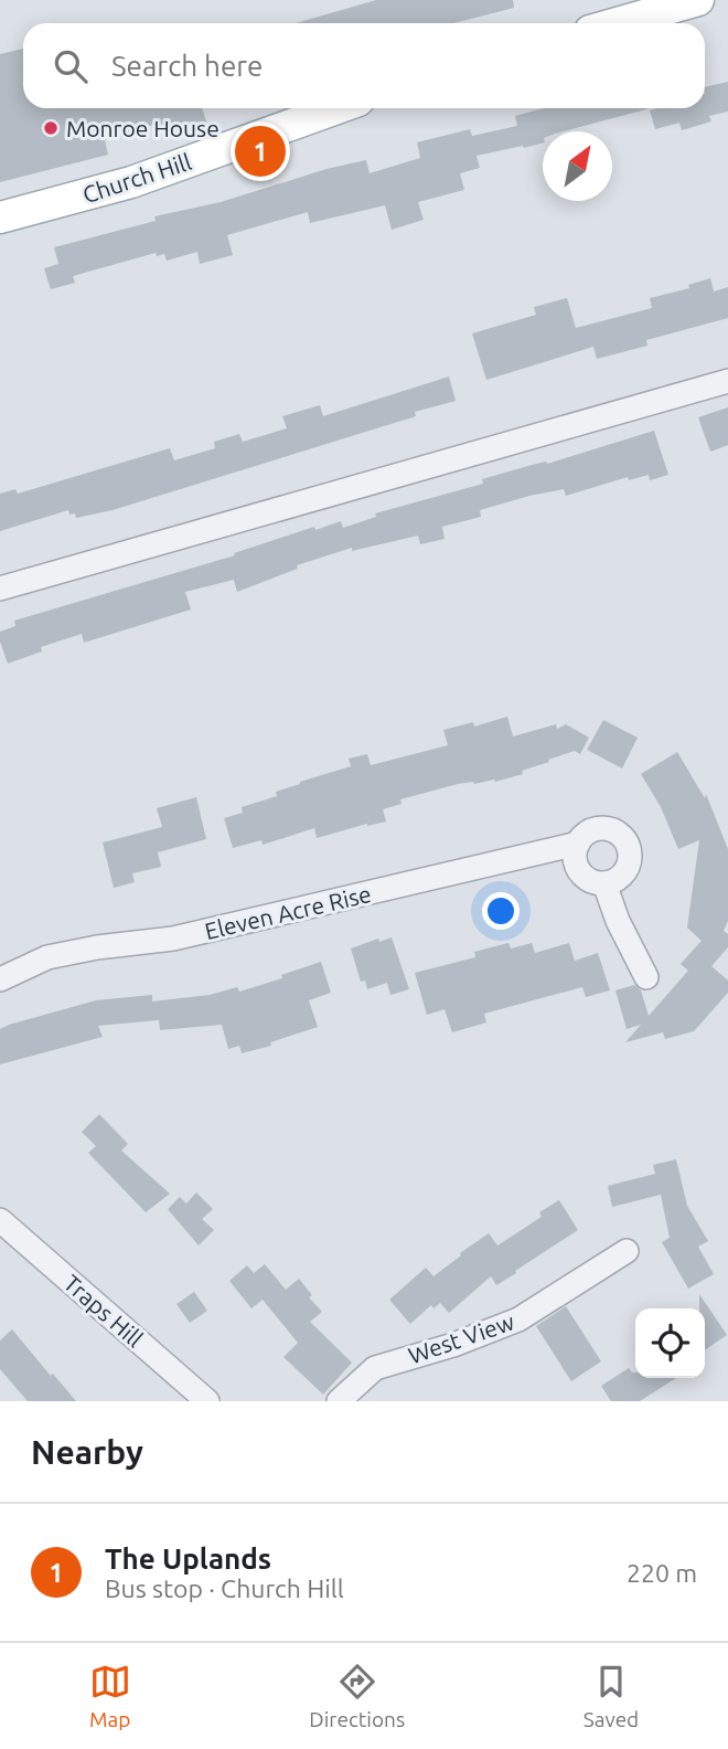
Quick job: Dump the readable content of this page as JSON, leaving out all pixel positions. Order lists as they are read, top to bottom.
{
  "streets": {
    "main road": ["Church Hill"],
    "street": ["Eleven Acre Rise", "Traps Hill", "West View"]
  },
  "places": ["Monroe House"],
  "north": "top right",
  "page": {
    "search": "Search here",
    "pins": "1",
    "heading": "Nearby",
    "list": [
      {
        "mark": "1",
        "name": "The Uplands",
        "note": "Bus stop · Church Hill",
        "value": "220 m"
      }
    ],
    "nav": ["Map", "Directions", "Saved"]
  }
}
